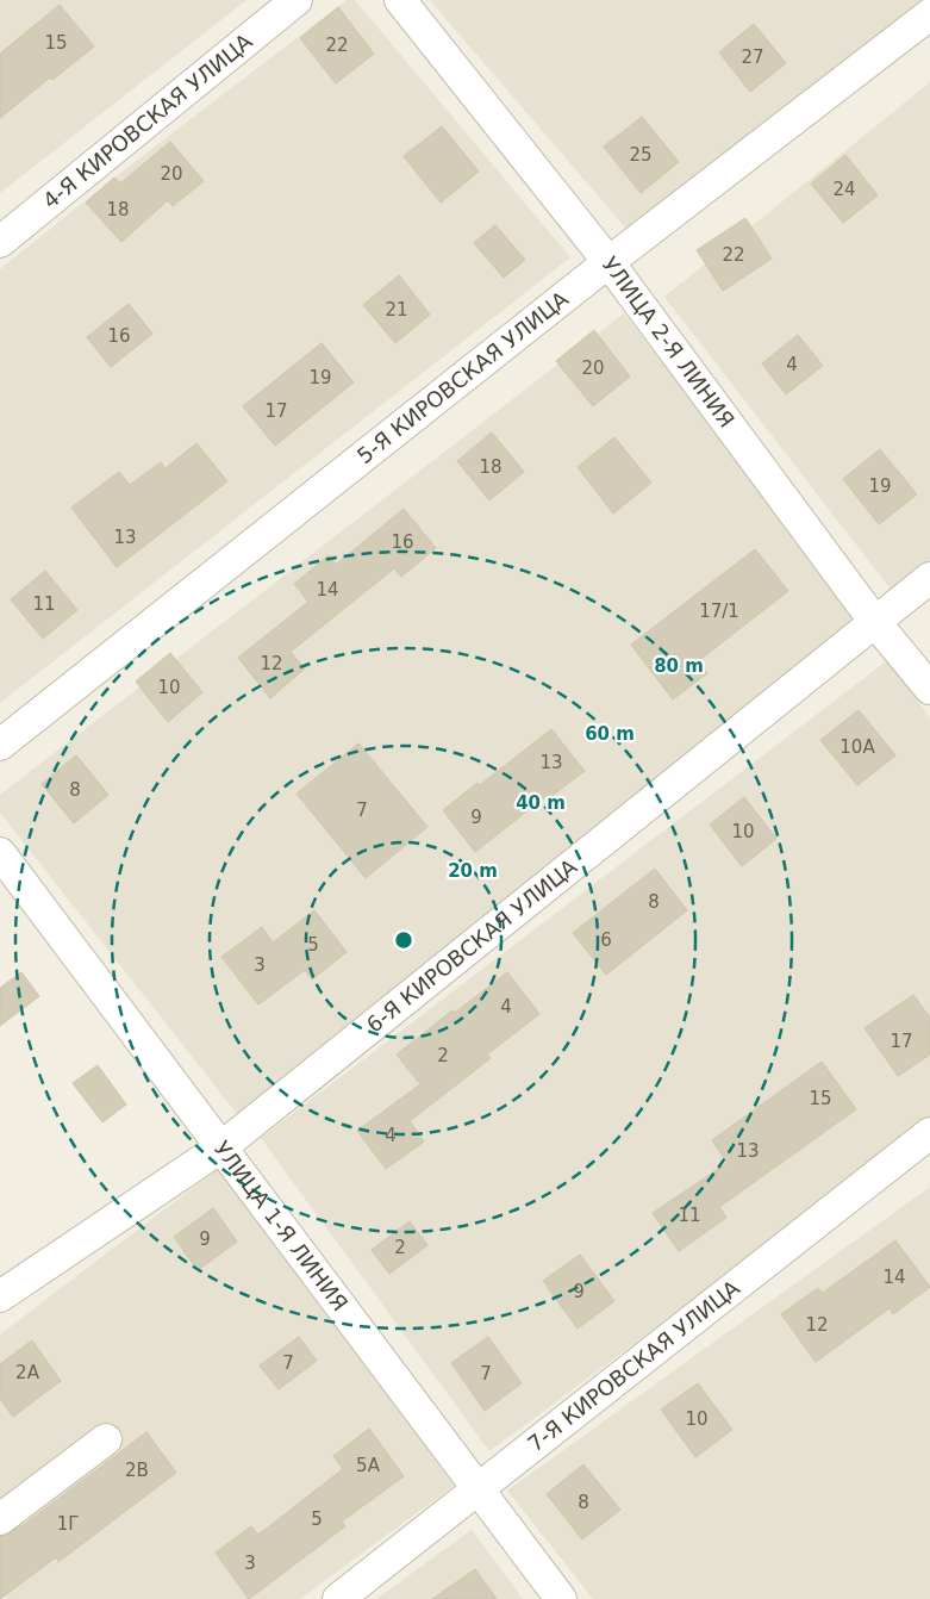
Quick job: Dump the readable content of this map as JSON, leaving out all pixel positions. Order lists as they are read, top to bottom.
{
  "streets": {
    "street": [
      "4-Я КИРОВСКАЯ УЛИЦА",
      "УЛИЦА 2-Я ЛИНИЯ",
      "5-Я КИРОВСКАЯ УЛИЦА",
      "6-Я КИРОВСКАЯ УЛИЦА",
      "УЛИЦА 1-Я ЛИНИЯ",
      "7-Я КИРОВСКАЯ УЛИЦА"
    ]
  },
  "crossings": [
    ["УЛИЦА 2-Я ЛИНИЯ", "5-Я КИРОВСКАЯ УЛИЦА"],
    ["УЛИЦА 2-Я ЛИНИЯ", "6-Я КИРОВСКАЯ УЛИЦА"],
    ["6-Я КИРОВСКАЯ УЛИЦА", "УЛИЦА 1-Я ЛИНИЯ"],
    ["УЛИЦА 1-Я ЛИНИЯ", "7-Я КИРОВСКАЯ УЛИЦА"]
  ],
  "house_numbers": [
    "15",
    "22",
    "27",
    "25",
    "20",
    "24",
    "18",
    "22",
    "21",
    "16",
    "4",
    "20",
    "19",
    "17",
    "18",
    "19",
    "13",
    "16",
    "14",
    "11",
    "17/1",
    "12",
    "10",
    "10А",
    "13",
    "8",
    "7",
    "9",
    "10",
    "8",
    "6",
    "5",
    "3",
    "4",
    "17",
    "2",
    "15",
    "4",
    "13",
    "11",
    "9",
    "2",
    "14",
    "9",
    "12",
    "7",
    "2А",
    "7",
    "10",
    "5А",
    "2В",
    "8",
    "5",
    "1Г",
    "3"
  ],
  "rings": [
    "80 m",
    "60 m",
    "40 m",
    "20 m"
  ]
}
